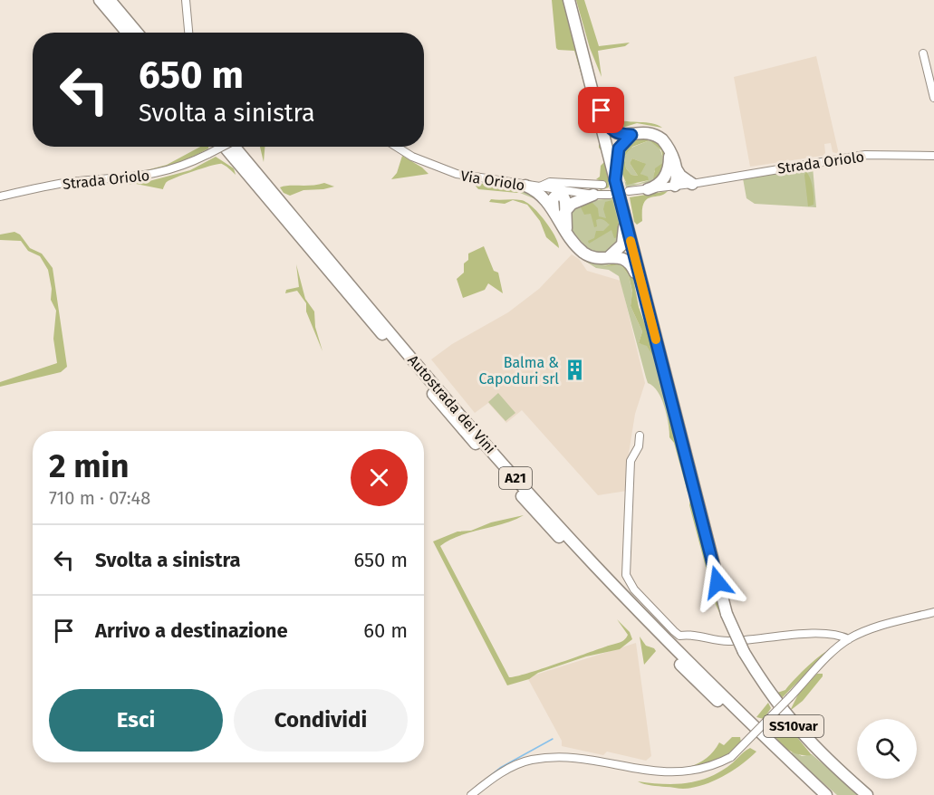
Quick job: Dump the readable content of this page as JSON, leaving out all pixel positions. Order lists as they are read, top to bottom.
{
  "streets": {
    "highway": ["Autostrada dei Vini", "A21", "SS10var"],
    "street": ["Strada Oriolo", "Via Oriolo"]
  },
  "places": {
    "building": ["Balma & Capoduri srl"]
  },
  "page": {
    "turn": ["650 m", "Svolta a sinistra"],
    "heading": ["2 min", "710 m · 07:48"],
    "list": [
      {
        "name": "Svolta a sinistra",
        "value": "650 m"
      },
      {
        "name": "Arrivo a destinazione",
        "value": "60 m"
      }
    ],
    "buttons": ["Esci", "Condividi"]
  }
}
